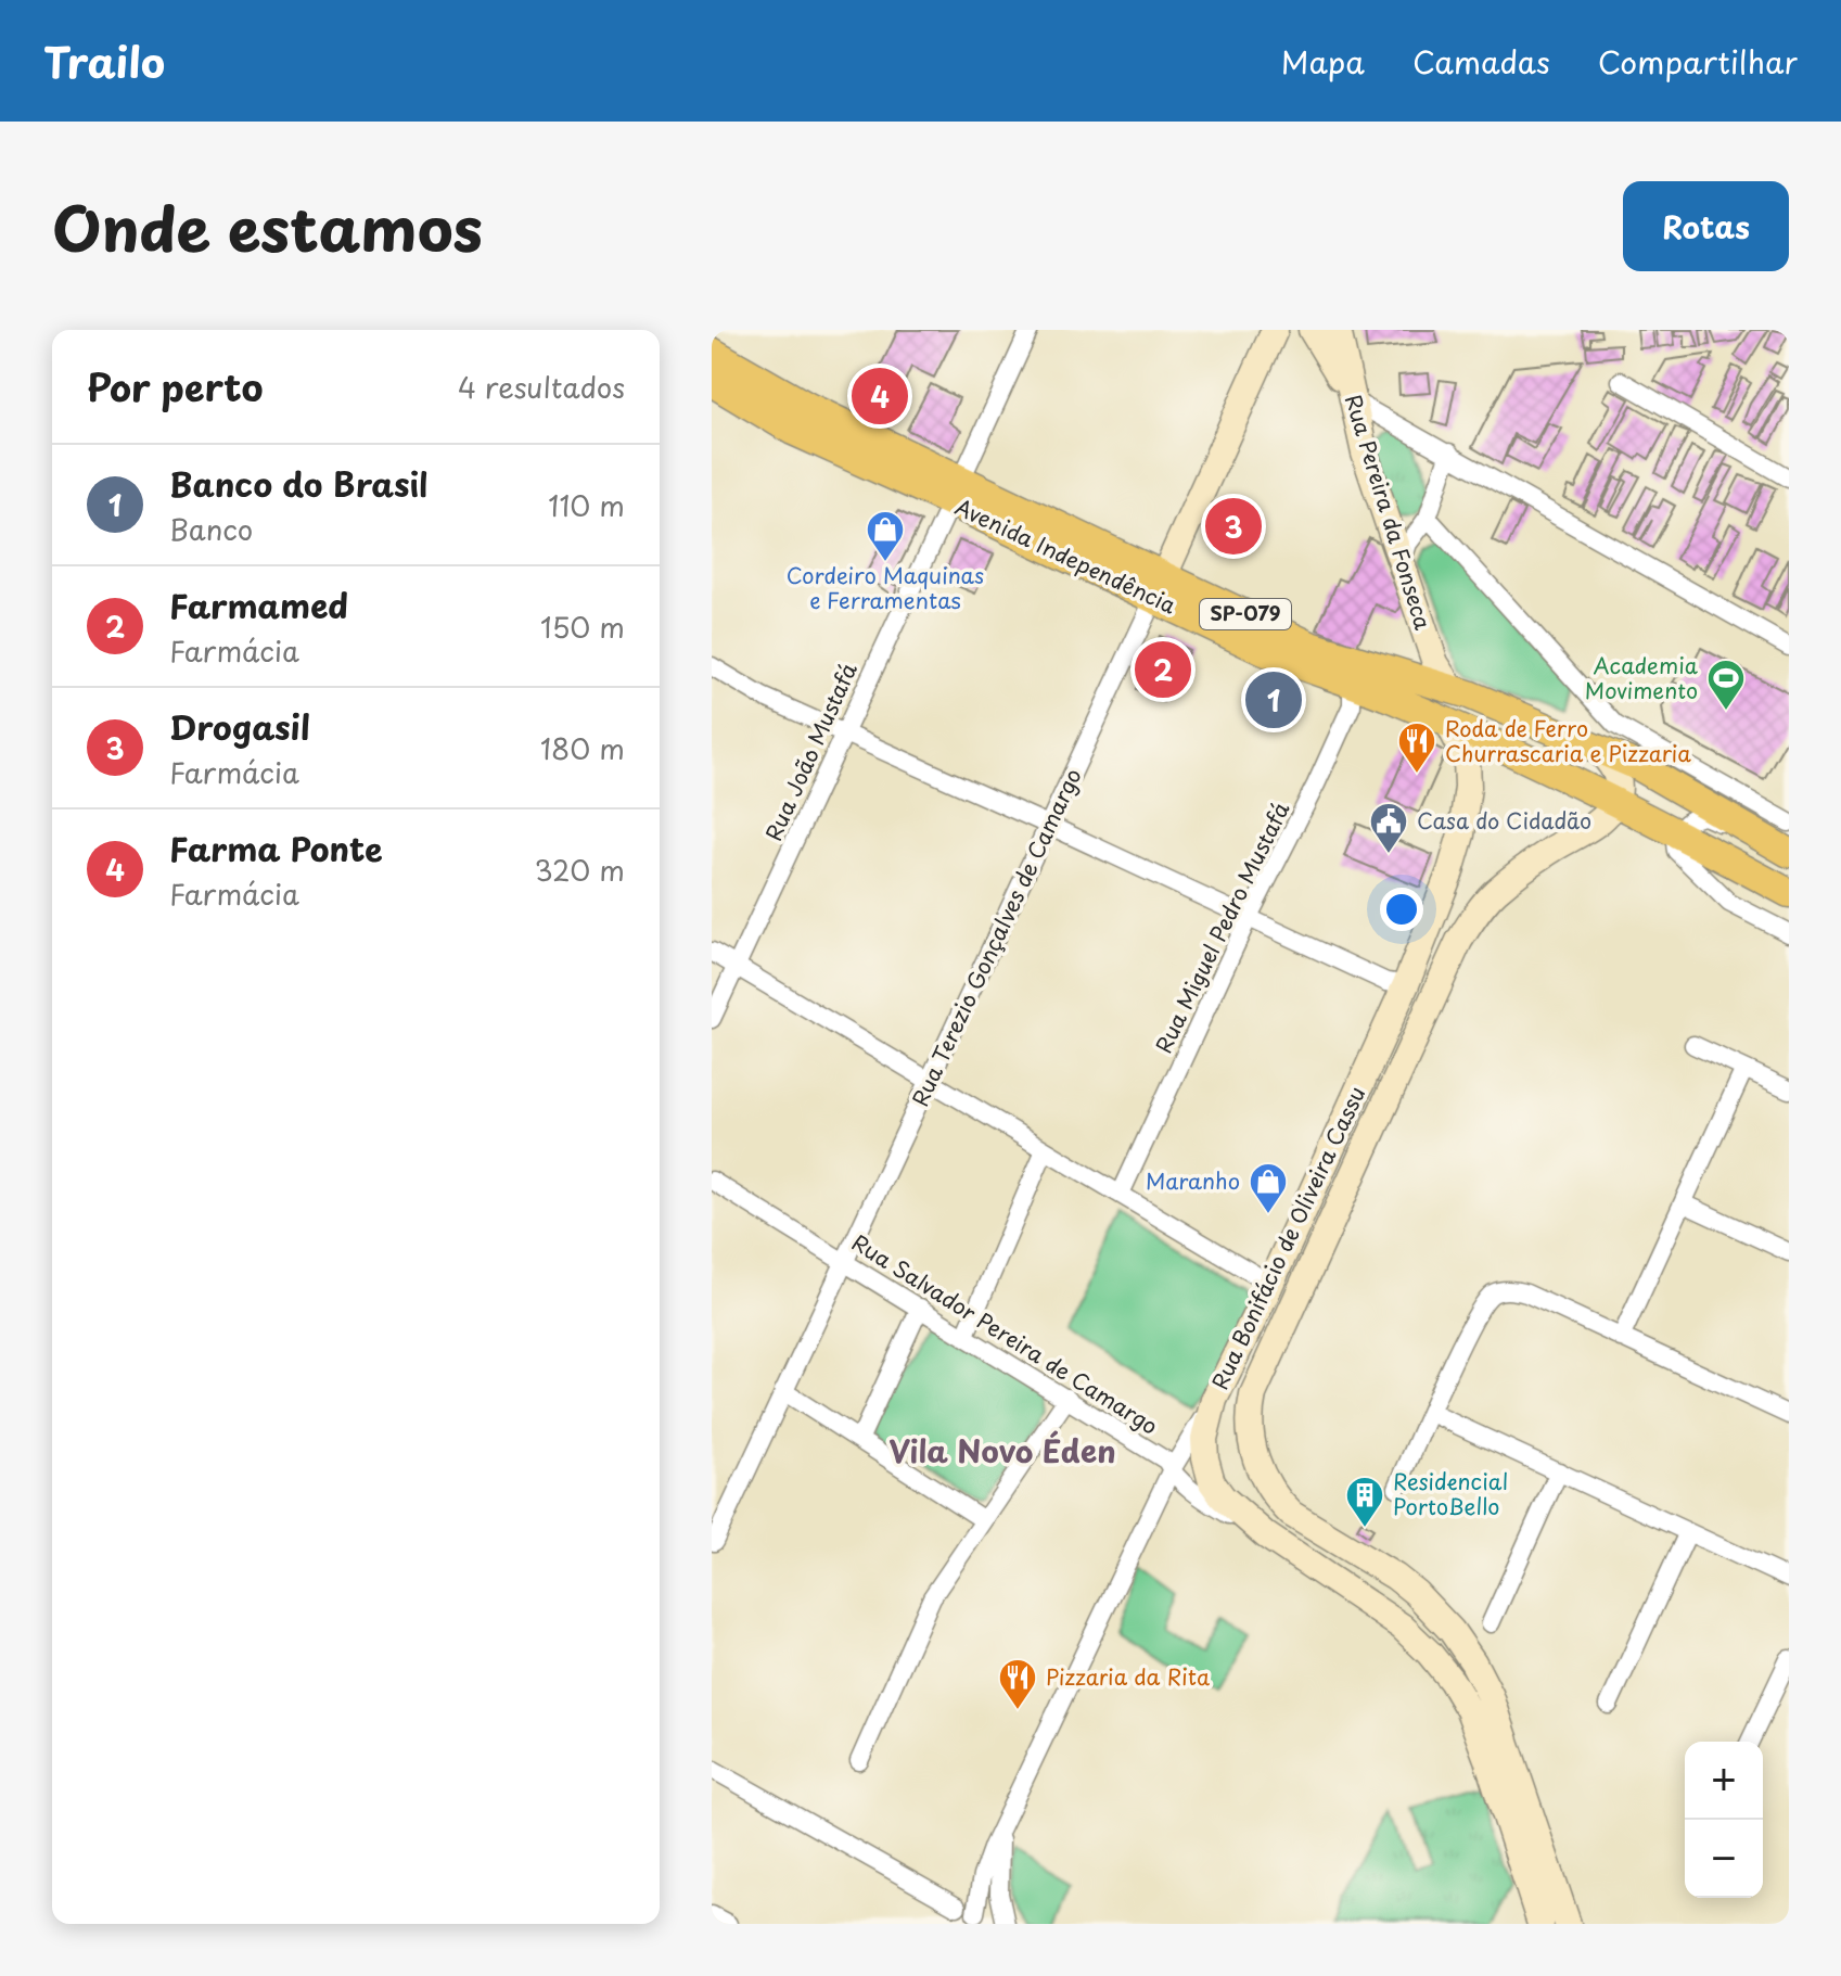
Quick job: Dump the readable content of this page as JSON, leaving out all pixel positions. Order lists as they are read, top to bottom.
{
  "streets": {
    "main road": [
      "Rua Pereira da Fonseca",
      "Avenida Independência",
      "SP-079",
      "Rua Terezio Gonçalves de Camargo",
      "Rua Bonifácio de Oliveira Cassu"
    ],
    "street": ["Rua João Mustafá", "Rua Miguel Pedro Mustafá", "Rua Salvador Pereira de Camargo"]
  },
  "crossings": [
    ["Rua Pereira da Fonseca", "Avenida Independência"],
    ["Avenida Independência", "Rua João Mustafá"],
    ["Avenida Independência", "Rua Miguel Pedro Mustafá"],
    ["Avenida Independência", "Rua Terezio Gonçalves de Camargo"],
    ["Avenida Independência", "Rua Bonifácio de Oliveira Cassu"],
    ["Rua Terezio Gonçalves de Camargo", "Rua Salvador Pereira de Camargo"],
    ["Rua Bonifácio de Oliveira Cassu", "Rua Salvador Pereira de Camargo"]
  ],
  "districts": ["Vila Novo Éden"],
  "places": {
    "shop": ["Cordeiro Maquinas e Ferramentas", "Maranho"],
    "sports": ["Academia Movimento"],
    "restaurant": ["Roda de Ferro Churrascaria e Pizzaria", "Pizzaria da Rita"],
    "public building": ["Casa do Cidadão"],
    "building": ["Residencial PortoBello"]
  },
  "page": {
    "header": "Trailo",
    "nav": ["Mapa", "Camadas", "Compartilhar"],
    "title": "Onde estamos",
    "buttons": "Rotas",
    "heading": ["Por perto", "4 resultados"],
    "pins": [
      "4",
      "3",
      "2",
      "1"
    ],
    "list": [
      {
        "mark": "1",
        "name": "Banco do Brasil",
        "note": "Banco",
        "value": "110 m"
      },
      {
        "mark": "2",
        "name": "Farmamed",
        "note": "Farmácia",
        "value": "150 m"
      },
      {
        "mark": "3",
        "name": "Drogasil",
        "note": "Farmácia",
        "value": "180 m"
      },
      {
        "mark": "4",
        "name": "Farma Ponte",
        "note": "Farmácia",
        "value": "320 m"
      }
    ],
    "map_buttons": ["+", "−"]
  }
}
